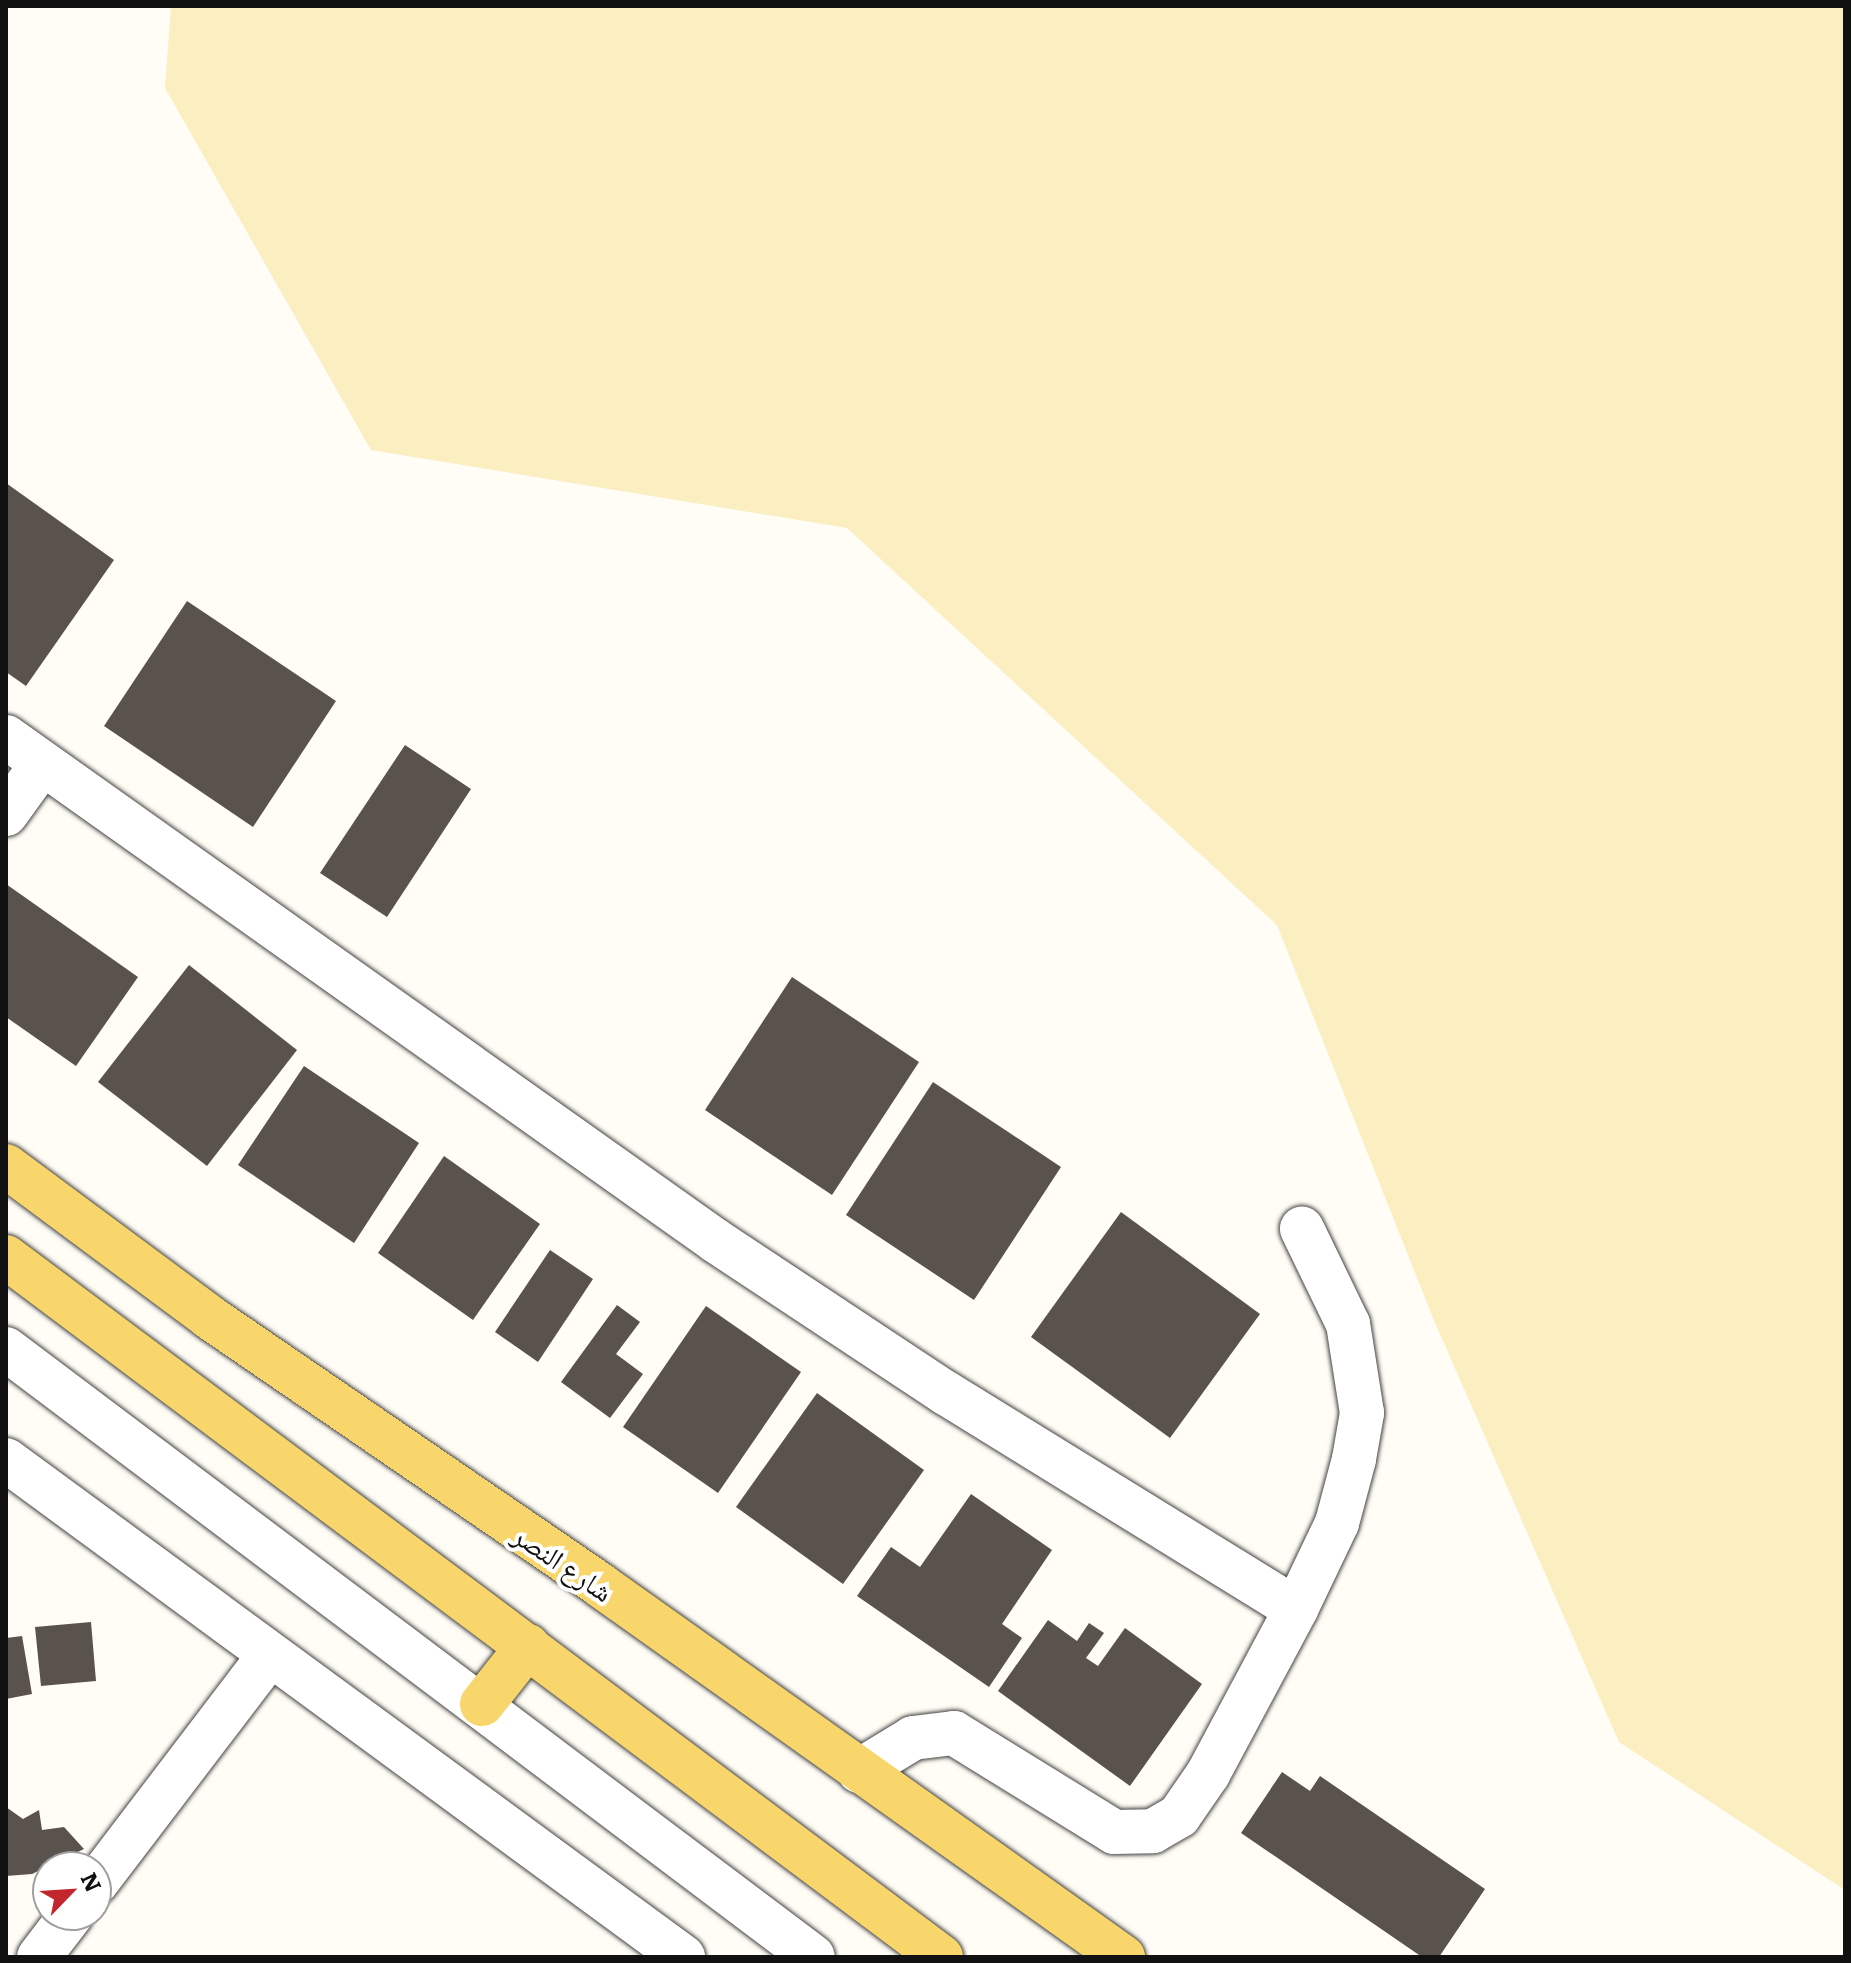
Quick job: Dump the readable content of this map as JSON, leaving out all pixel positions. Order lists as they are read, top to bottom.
{
  "streets": {
    "main road": ["شارع النصر"]
  },
  "north": "top right"
}
